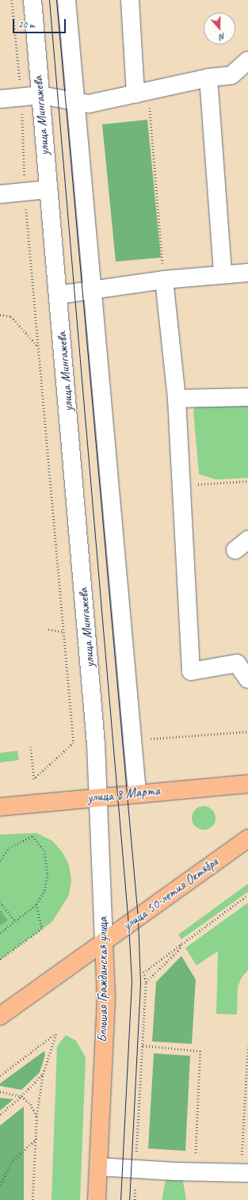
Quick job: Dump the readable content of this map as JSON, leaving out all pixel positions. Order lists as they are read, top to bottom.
{
  "streets": {
    "main road": ["улица 8 Марта", "улица 50-летия Октября", "Большая Гражданская улица"],
    "street": ["улица Мингажева"]
  },
  "crossings": [
    ["улица Мингажева", "улица 8 Марта"],
    ["улица Мингажева", "Большая Гражданская улица"],
    ["улица 8 Марта", "Большая Гражданская улица"],
    ["улица 50-летия Октября", "Большая Гражданская улица"]
  ],
  "scale_bar": "20 m",
  "north": "bottom"
}
